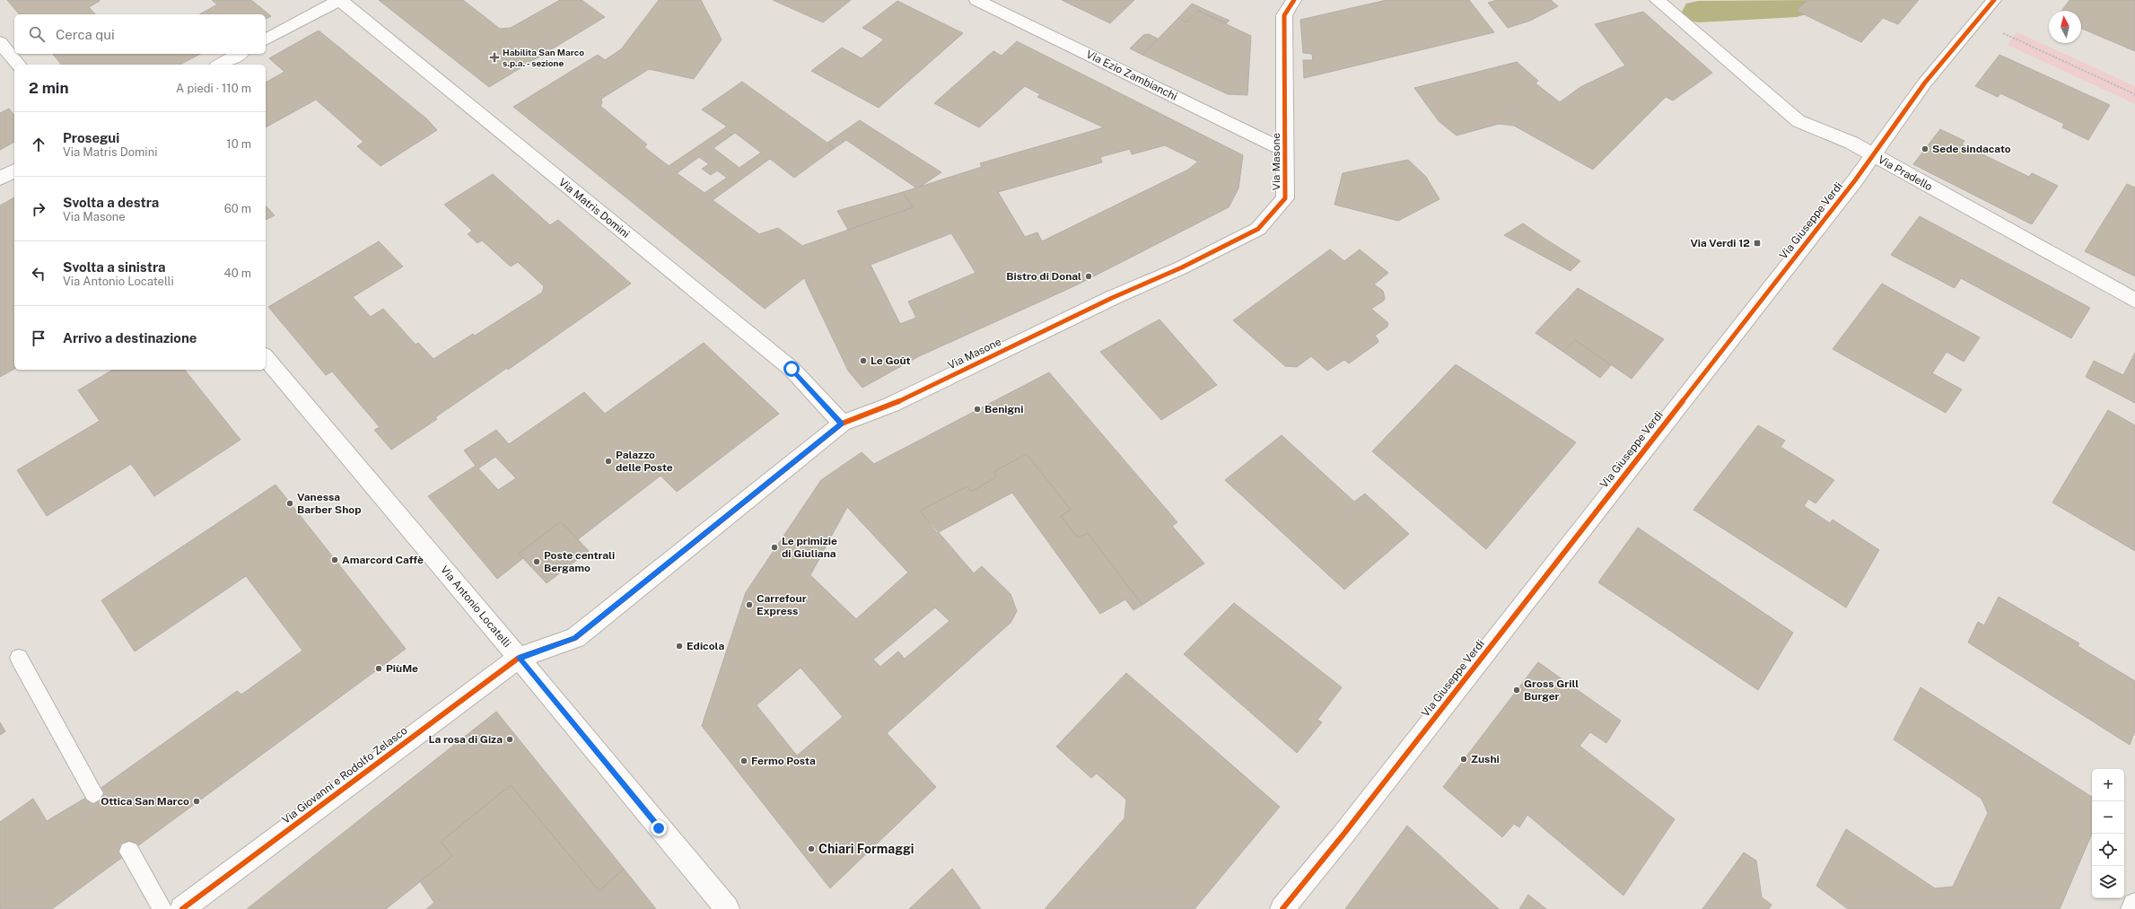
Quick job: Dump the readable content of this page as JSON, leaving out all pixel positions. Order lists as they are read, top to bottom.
{
  "streets": {
    "street": [
      "Via Ezio Zambianchi",
      "Via Masone",
      "Via Pradello",
      "Via Matris Domini",
      "Via Giuseppe Verdi",
      "Via Antonio Locatelli",
      "Via Giovanni e Rodolfo Zelasco"
    ]
  },
  "crossings": [
    ["Via Ezio Zambianchi", "Via Masone"],
    ["Via Masone", "Via Matris Domini"],
    ["Via Masone", "Via Antonio Locatelli"],
    ["Via Masone", "Via Giovanni e Rodolfo Zelasco"],
    ["Via Pradello", "Via Giuseppe Verdi"],
    ["Via Antonio Locatelli", "Via Giovanni e Rodolfo Zelasco"]
  ],
  "places": {
    "health": ["Habilita San Marco s.p.a. - sezione"],
    "other": [
      "Sede sindacato",
      "Bistro di Donal",
      "Le Goût",
      "Benigni",
      "Palazzo delle Poste",
      "Vanessa Barber Shop",
      "Le primizie di Giuliana",
      "Amarcord Caffè",
      "Poste centrali Bergamo",
      "Carrefour Express",
      "Edicola",
      "PiùMe",
      "Gross Grill Burger",
      "La rosa di Giza",
      "Zushi",
      "Fermo Posta",
      "Ottica San Marco",
      "Chiari Formaggi"
    ],
    "transit": ["Via Verdi 12"]
  },
  "north": "top",
  "page": {
    "search": "Cerca qui",
    "heading": ["2 min", "A piedi · 110 m"],
    "list": [
      ["Prosegui", "Via Matris Domini", "10 m"],
      ["Svolta a destra", "Via Masone", "60 m"],
      ["Svolta a sinistra", "Via Antonio Locatelli", "40 m"],
      "Arrivo a destinazione"
    ],
    "map_buttons": ["+", "−"]
  }
}
